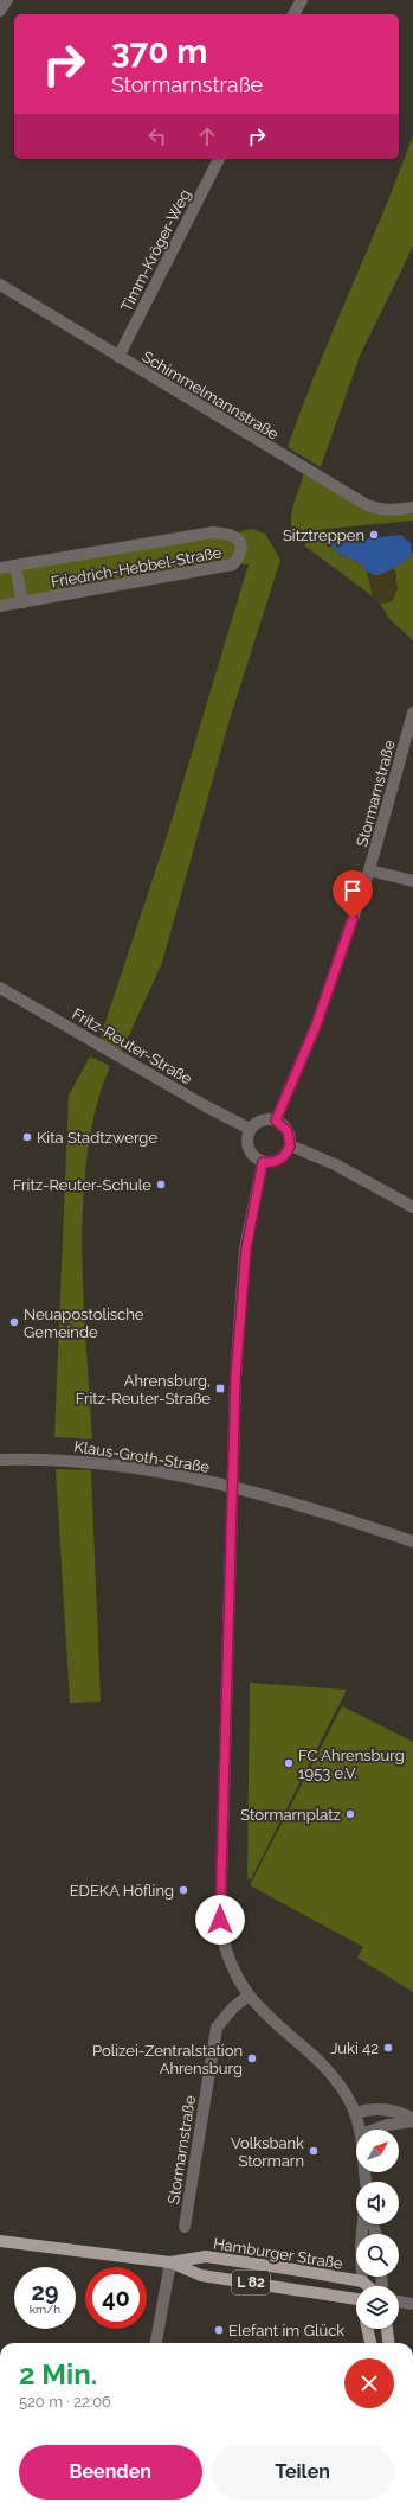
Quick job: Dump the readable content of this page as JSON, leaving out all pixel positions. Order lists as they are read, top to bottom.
{
  "streets": {
    "main road": ["Hamburger Straße", "L 82"],
    "street": [
      "Timm-Kröger-Weg",
      "Schimmelmannstraße",
      "Friedrich-Hebbel-Straße",
      "Stormarnstraße",
      "Fritz-Reuter-Straße",
      "Klaus-Groth-Straße"
    ]
  },
  "crossings": [
    ["Timm-Kröger-Weg", "Schimmelmannstraße"],
    ["Stormarnstraße", "Fritz-Reuter-Straße"],
    ["Hamburger Straße", "L 82"]
  ],
  "places": {
    "other": [
      "Sitztreppen",
      "Kita Stadtzwerge",
      "Fritz-Reuter-Schule",
      "Neuapostolische Gemeinde",
      "FC Ahrensburg 1953 e.V.",
      "Stormarnplatz",
      "EDEKA Höfling",
      "Juki 42",
      "Polizei-Zentralstation Ahrensburg",
      "Volksbank Stormarn",
      "Elefant im Glück"
    ],
    "transit": ["Ahrensburg, Fritz-Reuter-Straße"]
  },
  "north": "top right",
  "page": {
    "turn": ["370 m", "Stormarnstraße"],
    "speed": "29 km/h",
    "limit": "40",
    "heading": ["2 Min.", "520 m · 22:06"],
    "buttons": ["Beenden", "Teilen"]
  }
}
